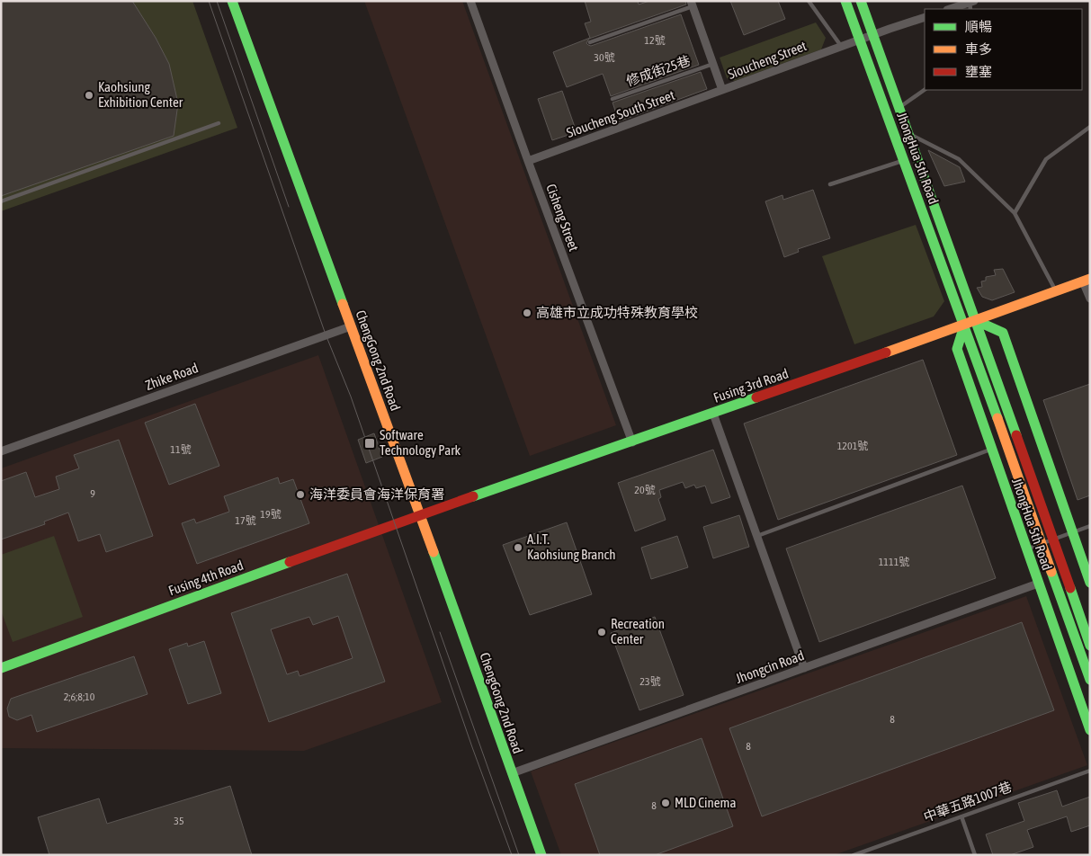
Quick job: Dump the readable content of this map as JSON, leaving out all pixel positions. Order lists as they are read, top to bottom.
{
  "streets": {
    "street": [
      "Sioucheng Street",
      "Sioucheng South Street",
      "JhongHua 5th Road",
      "Cisheng Street",
      "ChengGong 2nd Road",
      "Zhike Road",
      "Fusing 3rd Road",
      "Fusing 4th Road",
      "Jhongcin Road"
    ],
    "lane": ["修成街25巷", "中華五路1007巷"]
  },
  "crossings": [
    ["Sioucheng Street", "修成街25巷"],
    ["Sioucheng Street", "Sioucheng South Street"],
    ["Sioucheng Street", "JhongHua 5th Road"],
    ["Sioucheng South Street", "Cisheng Street"],
    ["JhongHua 5th Road", "Fusing 3rd Road"],
    ["JhongHua 5th Road", "Jhongcin Road"],
    ["Cisheng Street", "Fusing 3rd Road"],
    ["ChengGong 2nd Road", "Zhike Road"],
    ["ChengGong 2nd Road", "Fusing 3rd Road"],
    ["ChengGong 2nd Road", "Fusing 4th Road"],
    ["ChengGong 2nd Road", "Jhongcin Road"],
    ["Fusing 3rd Road", "Fusing 4th Road"]
  ],
  "places": {
    "other": [
      "Kaohsiung Exhibition Center",
      "高雄市立成功特殊教育學校",
      "海洋委員會海洋保育署",
      "A.I.T. Kaohsiung Branch",
      "Recreation Center",
      "MLD Cinema"
    ],
    "transit": ["Software Technology Park"]
  },
  "house_numbers": [
    "12號",
    "30號",
    "1201號",
    "11號",
    "20號",
    "9",
    "19號",
    "17號",
    "1111號",
    "23號",
    "2;6;8;10",
    "8",
    "8",
    "8",
    "35"
  ],
  "legend": ["順暢", "車多", "壅塞"]
}
